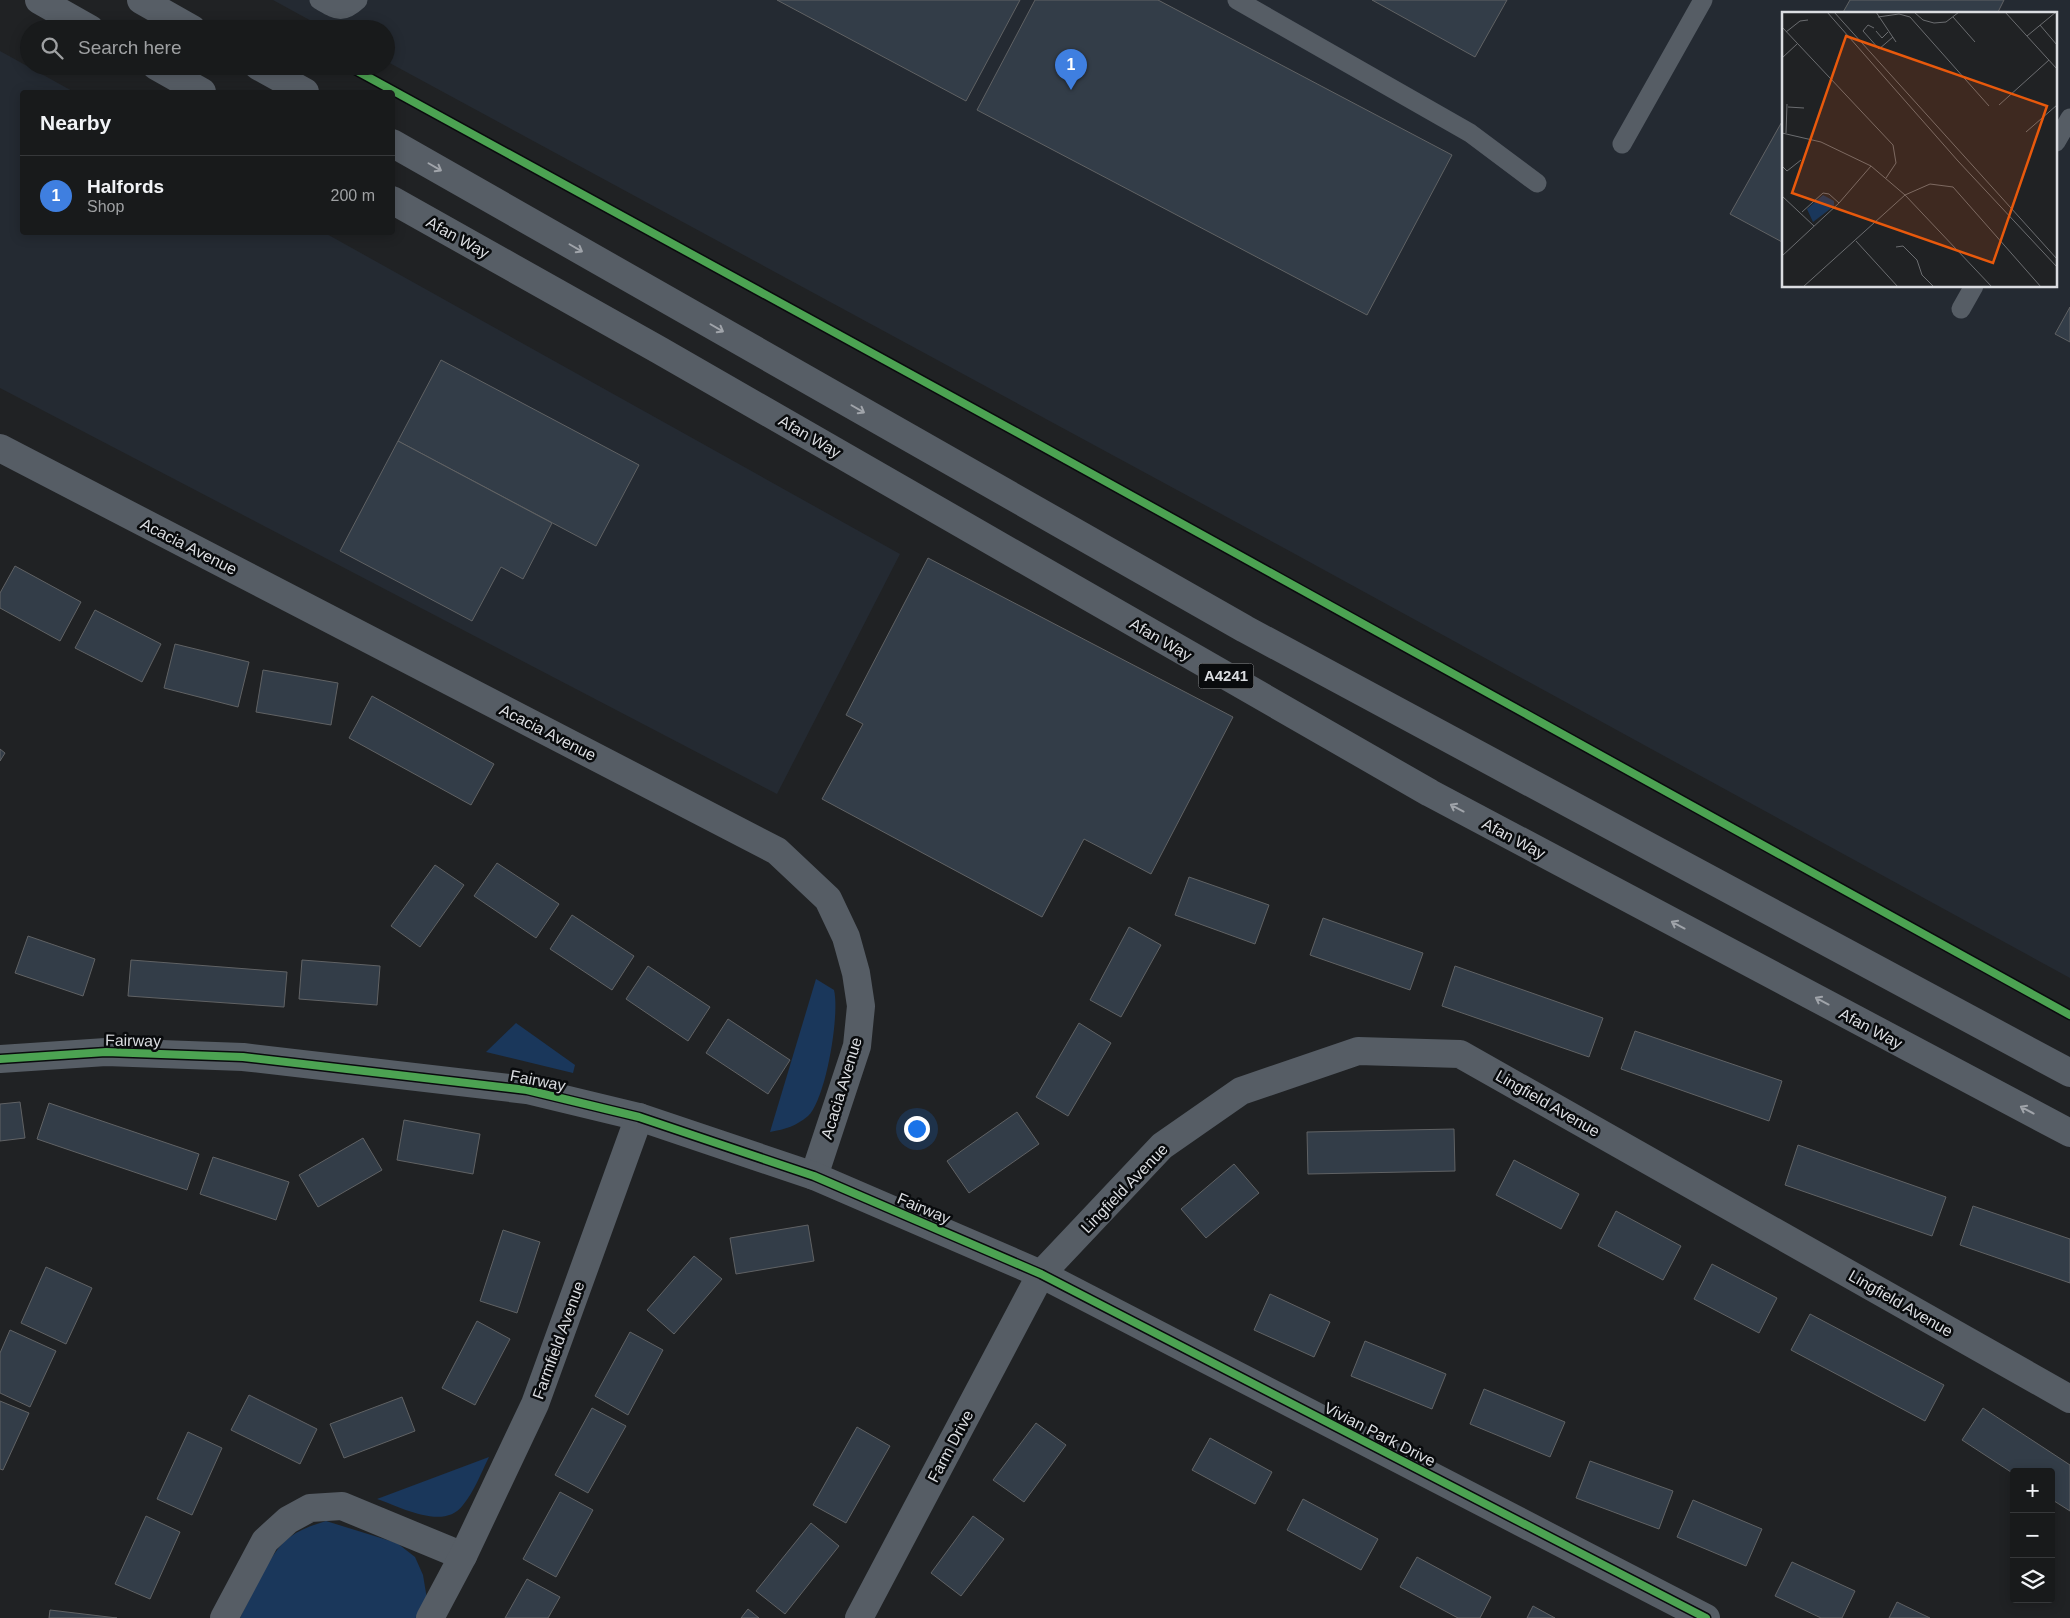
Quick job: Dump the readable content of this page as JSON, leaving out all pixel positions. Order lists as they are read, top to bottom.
{
  "streets": {
    "main road": ["Afan Way", "A4241"],
    "street": [
      "Acacia Avenue",
      "Fairway",
      "Lingfield Avenue",
      "Farmfield Avenue",
      "Vivian Park Drive",
      "Farm Drive"
    ]
  },
  "crossings": [
    ["Acacia Avenue", "Fairway"],
    ["Fairway", "Lingfield Avenue"],
    ["Fairway", "Farmfield Avenue"],
    ["Fairway", "Vivian Park Drive"],
    ["Fairway", "Farm Drive"],
    ["Lingfield Avenue", "Vivian Park Drive"],
    ["Lingfield Avenue", "Farm Drive"],
    ["Vivian Park Drive", "Farm Drive"]
  ],
  "page": {
    "search": "Search here",
    "pins": "1",
    "heading": "Nearby",
    "list": [
      {
        "mark": "1",
        "name": "Halfords",
        "note": "Shop",
        "value": "200 m"
      }
    ],
    "map_buttons": ["+", "−"]
  }
}
